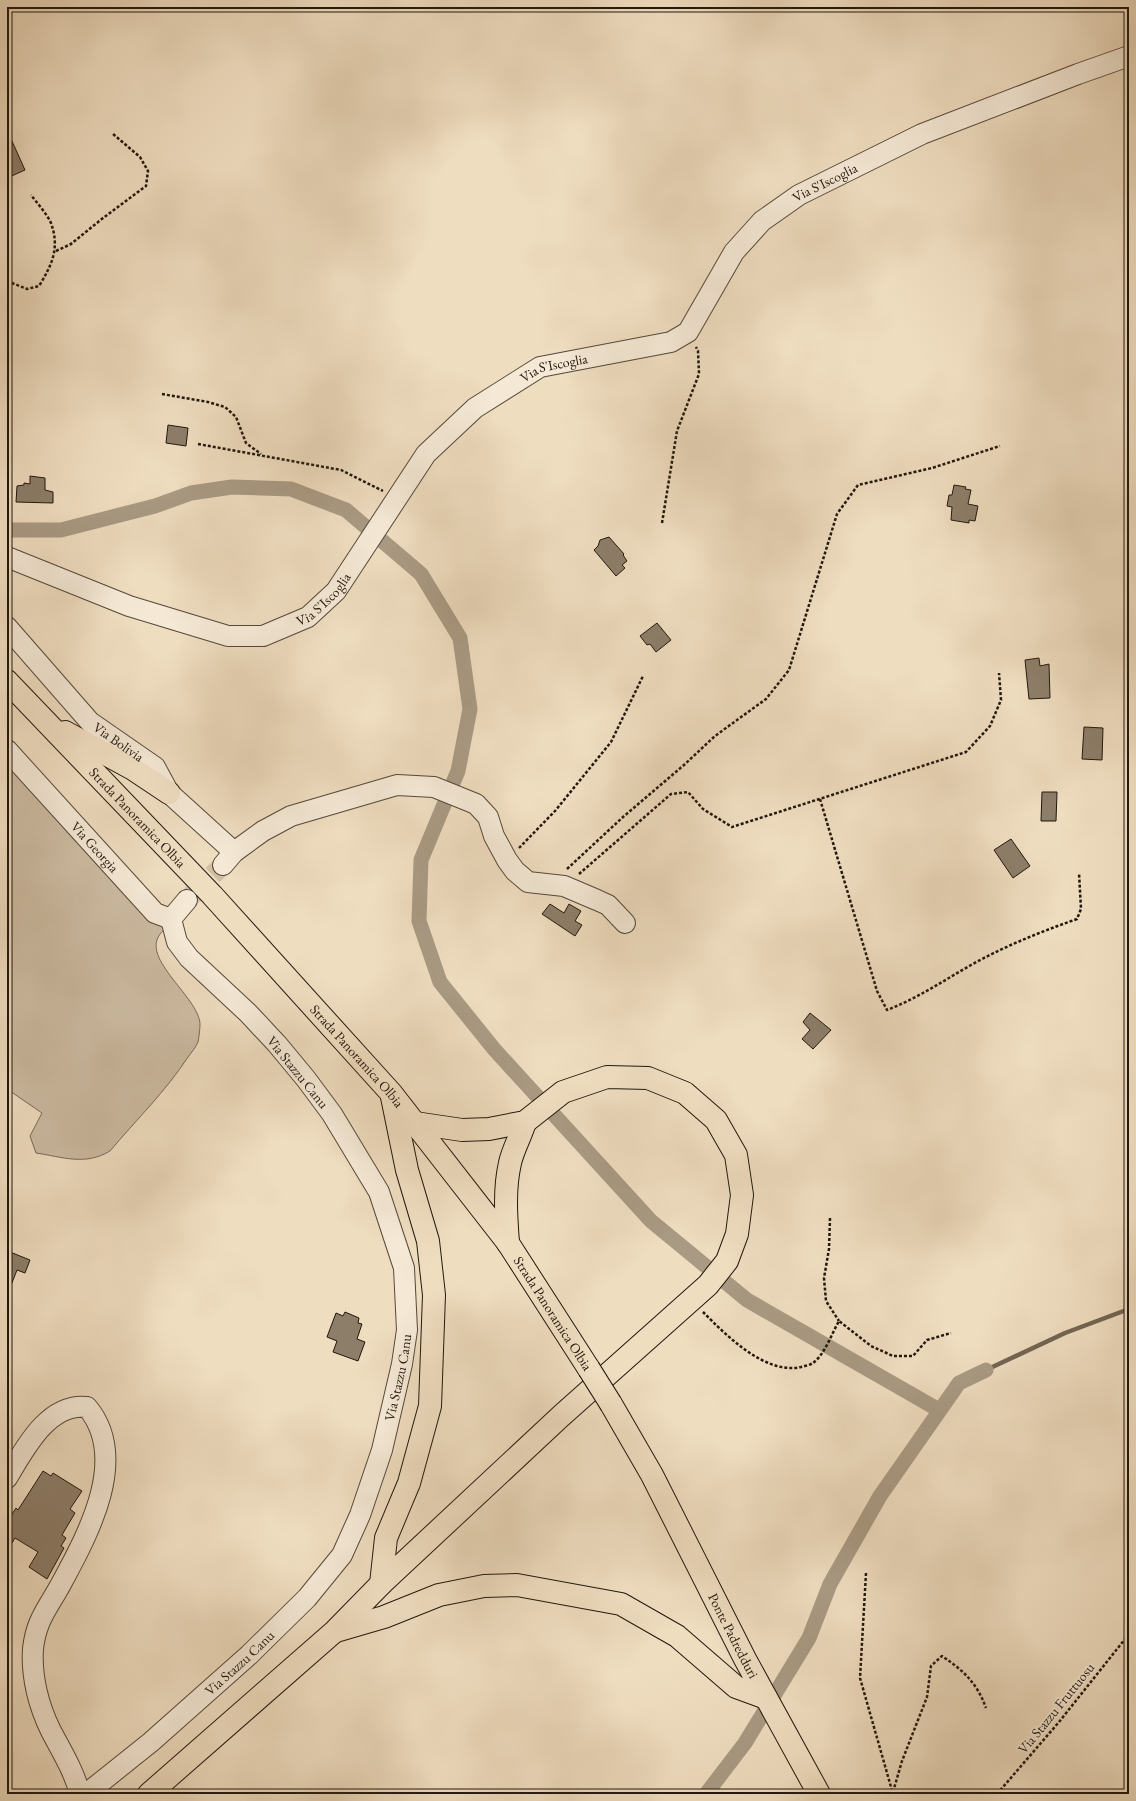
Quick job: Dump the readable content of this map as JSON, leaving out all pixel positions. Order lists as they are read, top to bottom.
{
  "streets": {
    "highway": ["Strada Panoramica Olbia", "Ponte Padredduri"],
    "street": [
      "Via S'Iscoglia",
      "Via Bolivia",
      "Via Georgia",
      "Via Stazzu Canu"
    ],
    "path": ["Via Stazzu Fruttuosu"]
  },
  "crossings": [
    ["Strada Panoramica Olbia", "Ponte Padredduri"],
    ["Via Georgia", "Via Stazzu Canu"]
  ]
}
